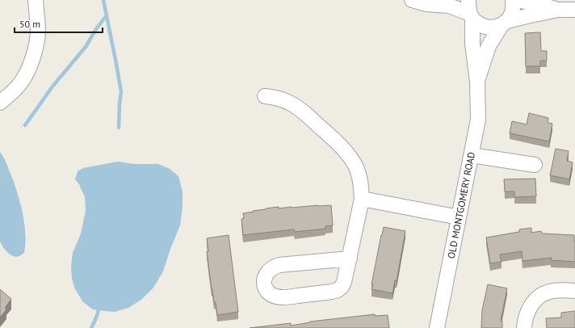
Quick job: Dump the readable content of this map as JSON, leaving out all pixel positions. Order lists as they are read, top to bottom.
{
  "streets": {
    "street": ["OLD MONTGOMERY ROAD"]
  },
  "scale_bar": "50 m"
}
